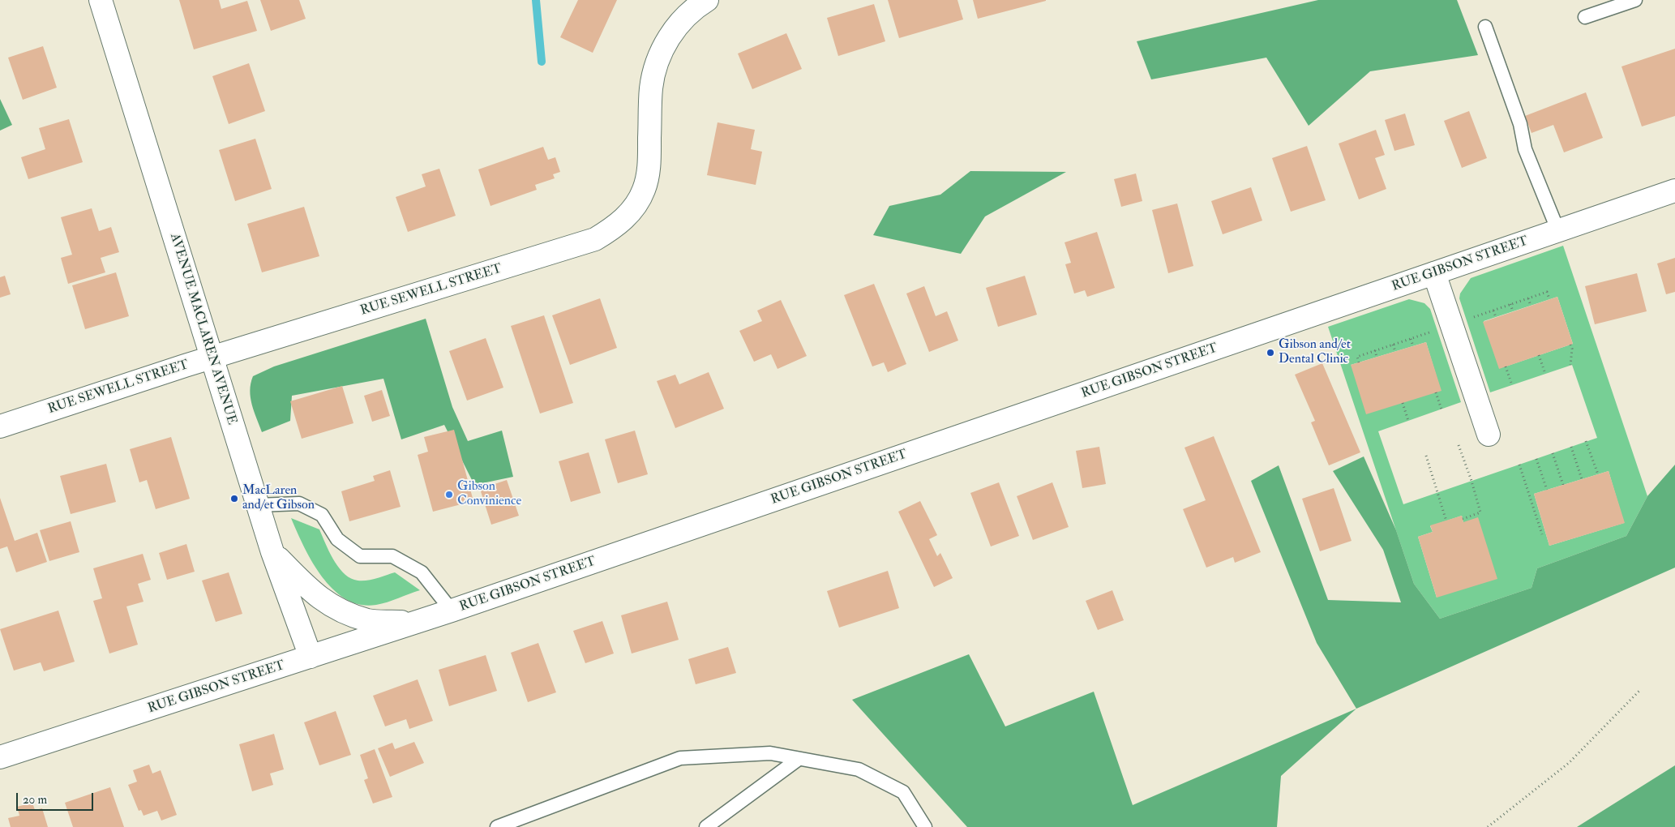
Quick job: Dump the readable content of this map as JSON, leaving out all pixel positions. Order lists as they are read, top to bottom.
{
  "streets": {
    "street": ["RUE GIBSON STREET", "RUE SEWELL STREET", "AVENUE MACLAREN AVENUE"]
  },
  "crossings": [
    ["RUE GIBSON STREET", "AVENUE MACLAREN AVENUE"],
    ["RUE SEWELL STREET", "AVENUE MACLAREN AVENUE"]
  ],
  "places": ["Gibson and/et Dental Clinic", "Gibson Convinience", "MacLaren and/et Gibson"],
  "scale_bar": "20 m"
}
